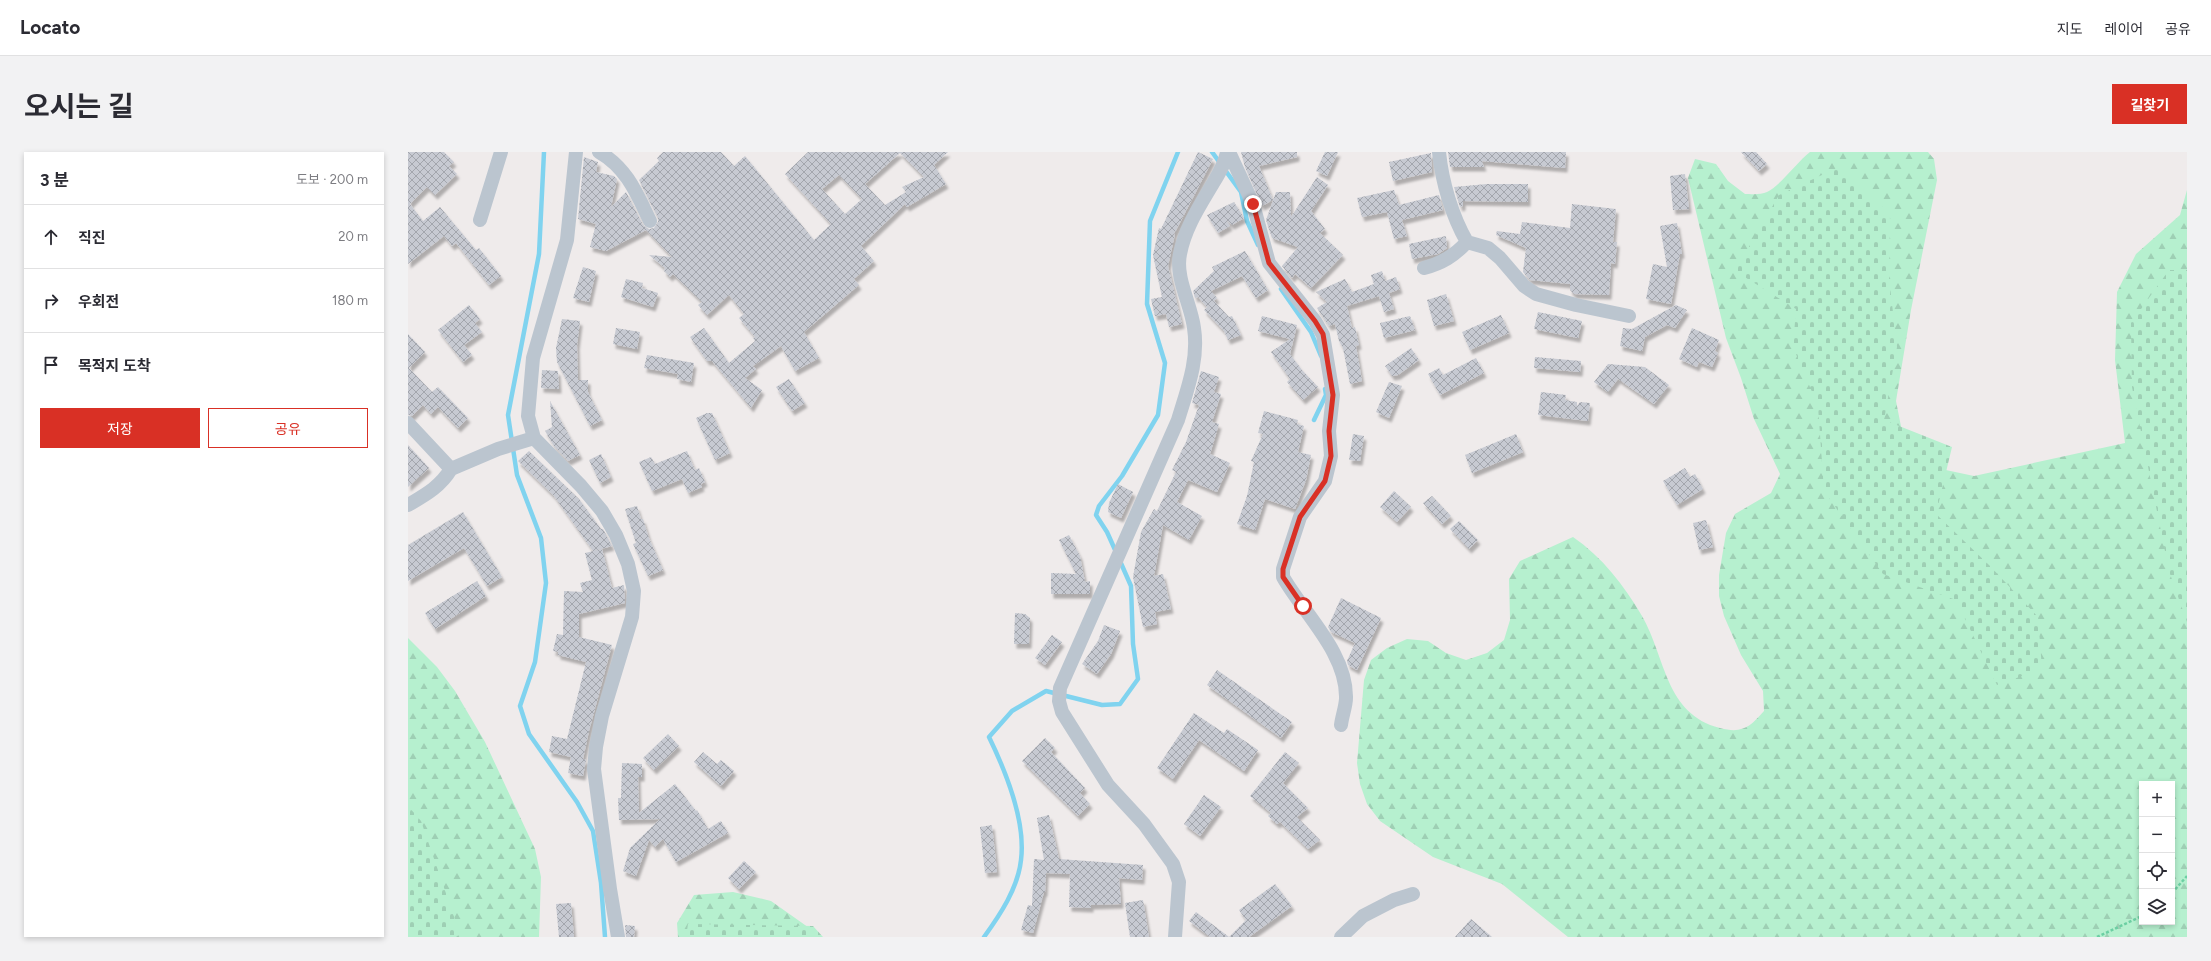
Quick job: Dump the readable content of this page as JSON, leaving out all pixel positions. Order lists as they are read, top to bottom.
{
  "page": {
    "header": "Locato",
    "nav": ["지도", "레이어", "공유"],
    "title": "오시는 길",
    "buttons": [
      "길찾기",
      ["저장", "공유"]
    ],
    "heading": ["3 분", "도보 · 200 m"],
    "list": [
      ["직진", "20 m"],
      ["우회전", "180 m"],
      "목적지 도착"
    ],
    "map_buttons": ["+", "−"]
  }
}
